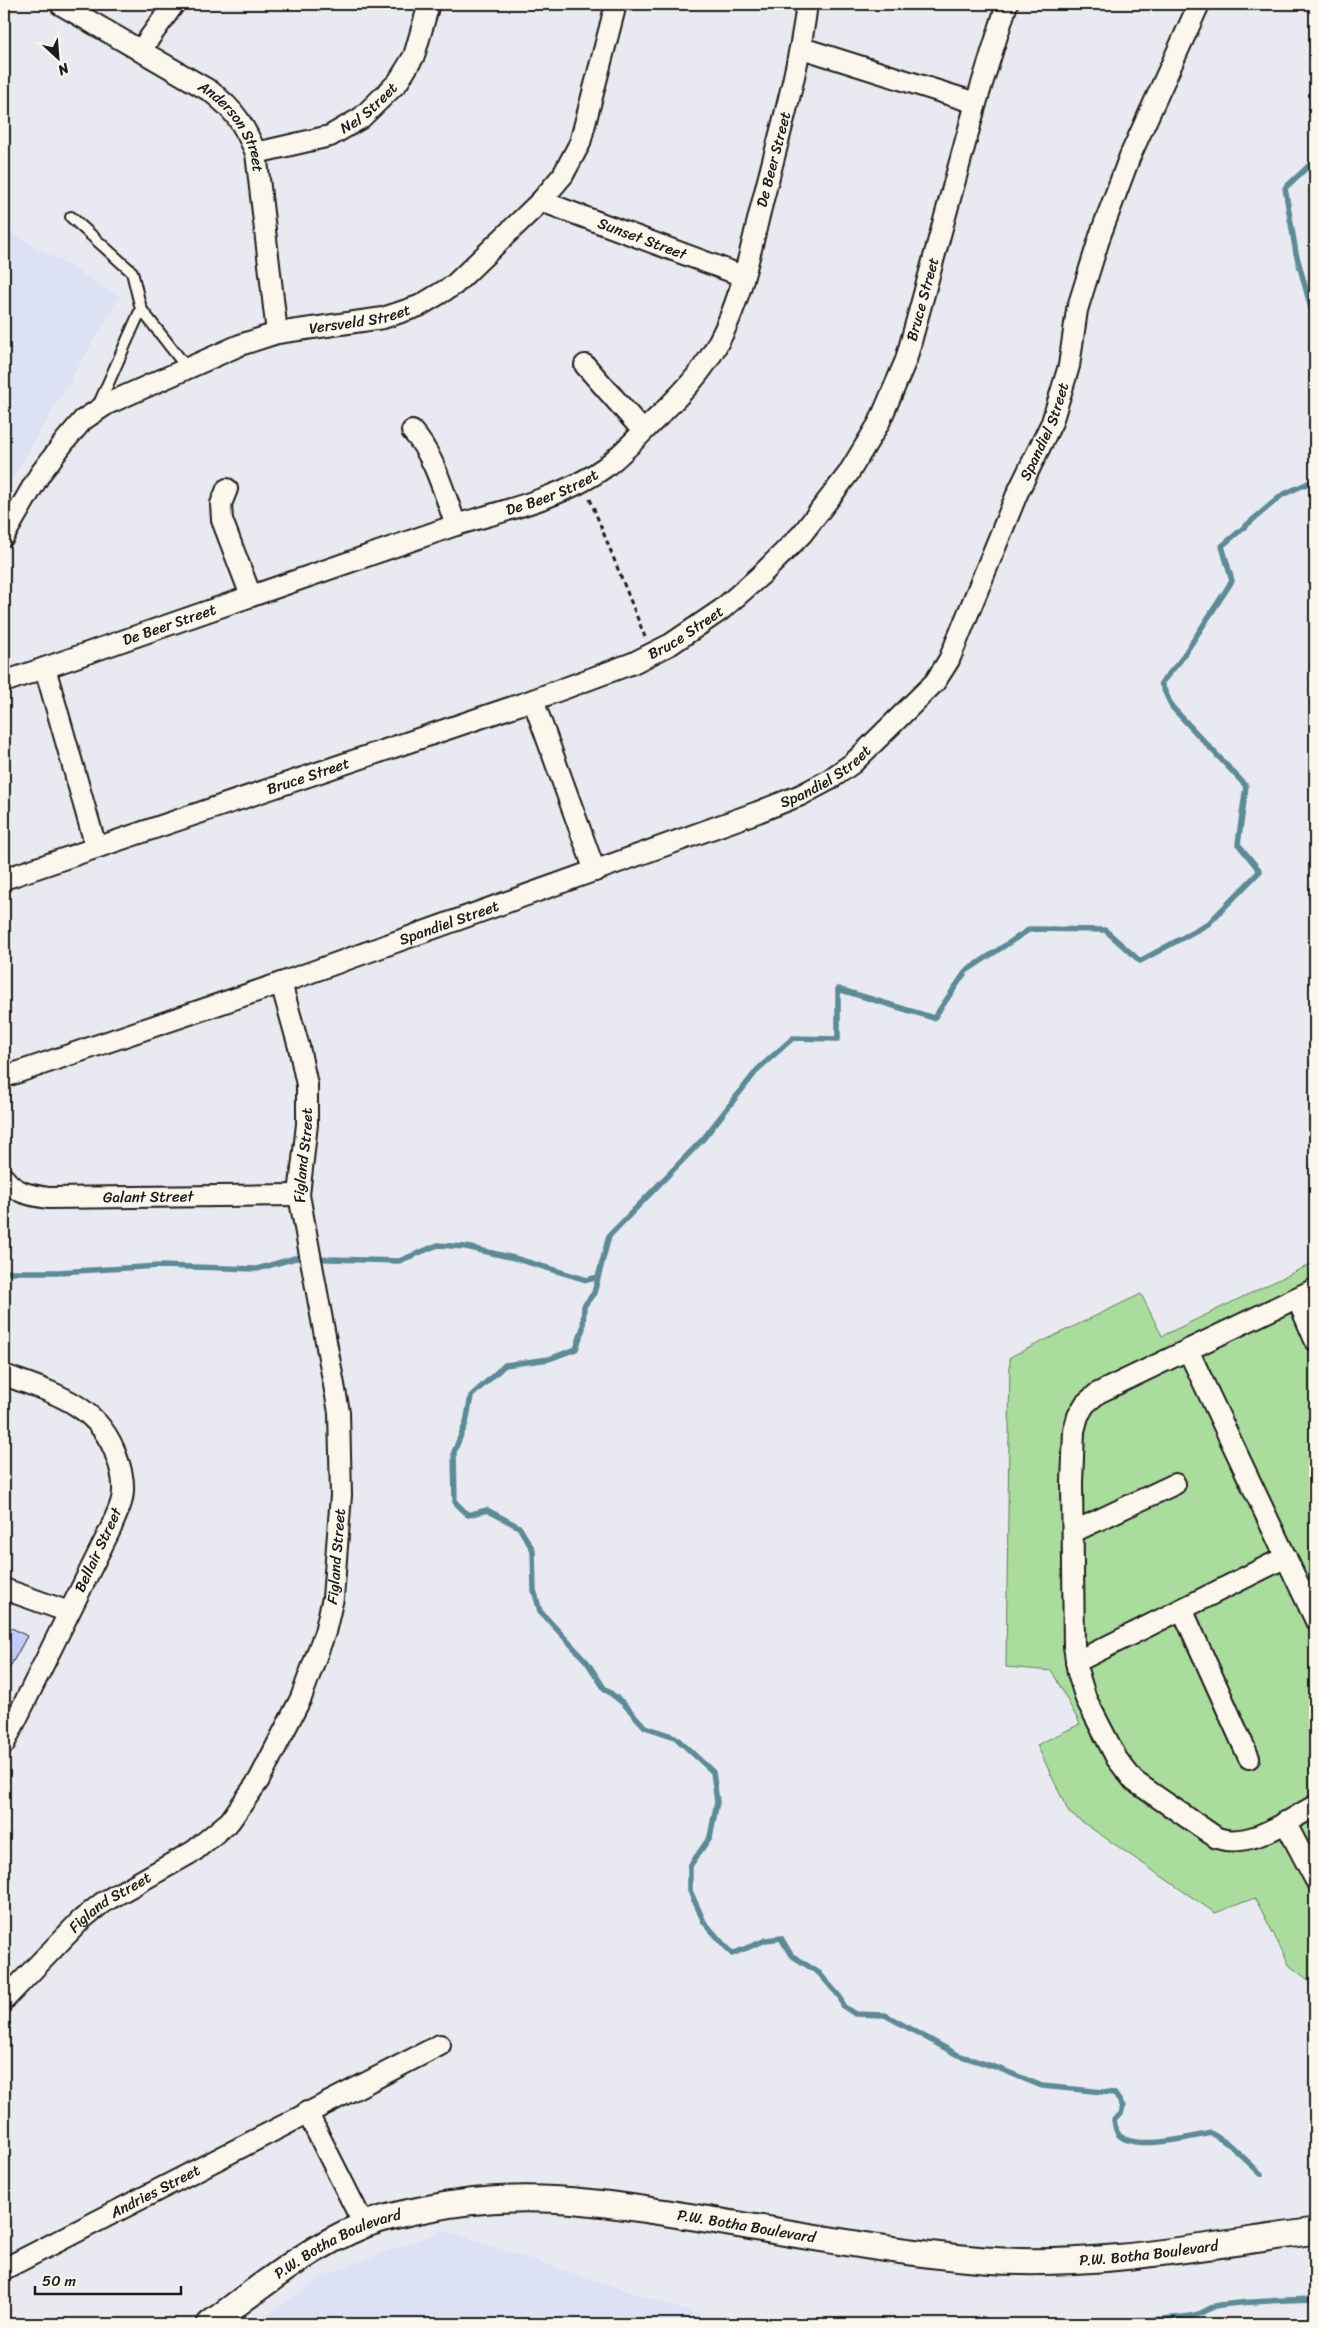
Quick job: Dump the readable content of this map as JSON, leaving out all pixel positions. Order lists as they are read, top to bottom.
{
  "streets": {
    "street": [
      "Nel Street",
      "Anderson Street",
      "De Beer Street",
      "Sunset Street",
      "Bruce Street",
      "Versveld Street",
      "Spandiel Street",
      "Figland Street",
      "Galant Street",
      "Bellair Street",
      "Andries Street",
      "P.W. Botha Boulevard"
    ]
  },
  "crossings": [
    ["Nel Street", "Anderson Street"],
    ["Anderson Street", "Versveld Street"],
    ["De Beer Street", "Sunset Street"],
    ["Sunset Street", "Versveld Street"],
    ["Spandiel Street", "Figland Street"],
    ["Figland Street", "Galant Street"]
  ],
  "scale_bar": "50 m",
  "north": "bottom right"
}
